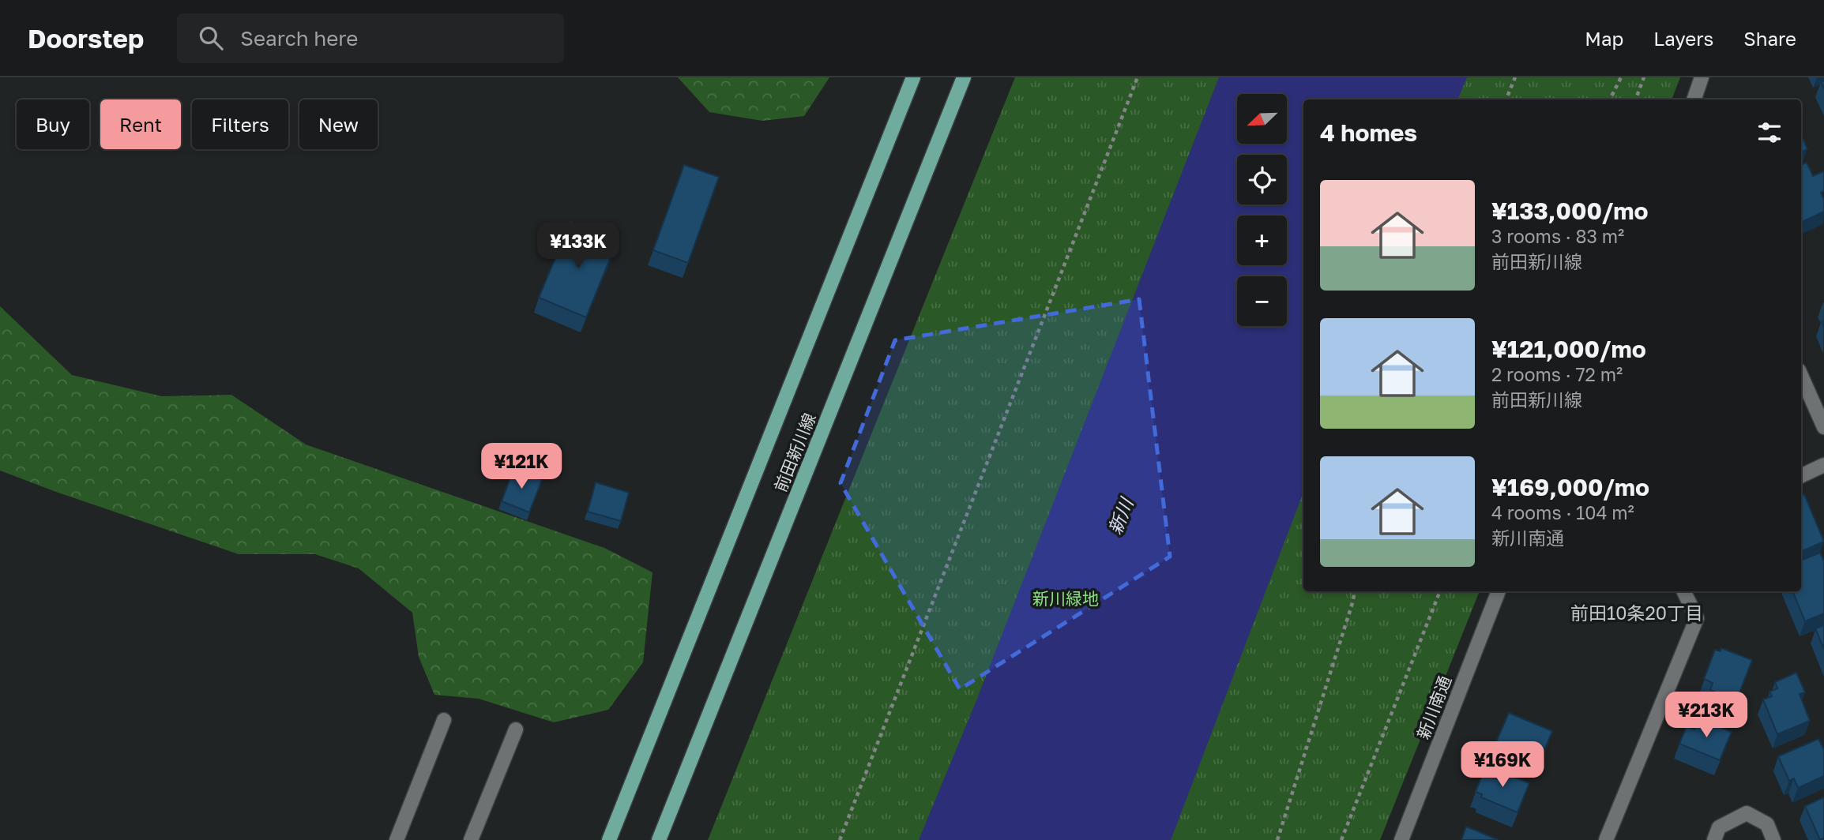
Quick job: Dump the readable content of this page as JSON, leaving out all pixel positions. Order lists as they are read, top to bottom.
{
  "streets": {
    "main road": ["前田新川線"],
    "street": ["新川南通"]
  },
  "districts": ["前田10条20丁目"],
  "water": ["新川"],
  "parks": ["新川緑地"],
  "north": "bottom left",
  "page": {
    "header": "Doorstep",
    "search": "Search here",
    "nav": ["Map", "Layers", "Share"],
    "map_buttons": ["+", "−"],
    "chip": [
      "Buy",
      "Rent",
      "Filters",
      "New"
    ],
    "heading": "4 homes",
    "list": [
      {
        "name": "¥133,000/mo",
        "note": "3 rooms · 83 m² · 前田新川線"
      },
      {
        "name": "¥121,000/mo",
        "note": "2 rooms · 72 m² · 前田新川線"
      },
      {
        "name": "¥169,000/mo",
        "note": "4 rooms · 104 m² · 新川南通"
      }
    ],
    "price": [
      "¥133K",
      "¥121K",
      "¥213K",
      "¥169K"
    ]
  }
}
